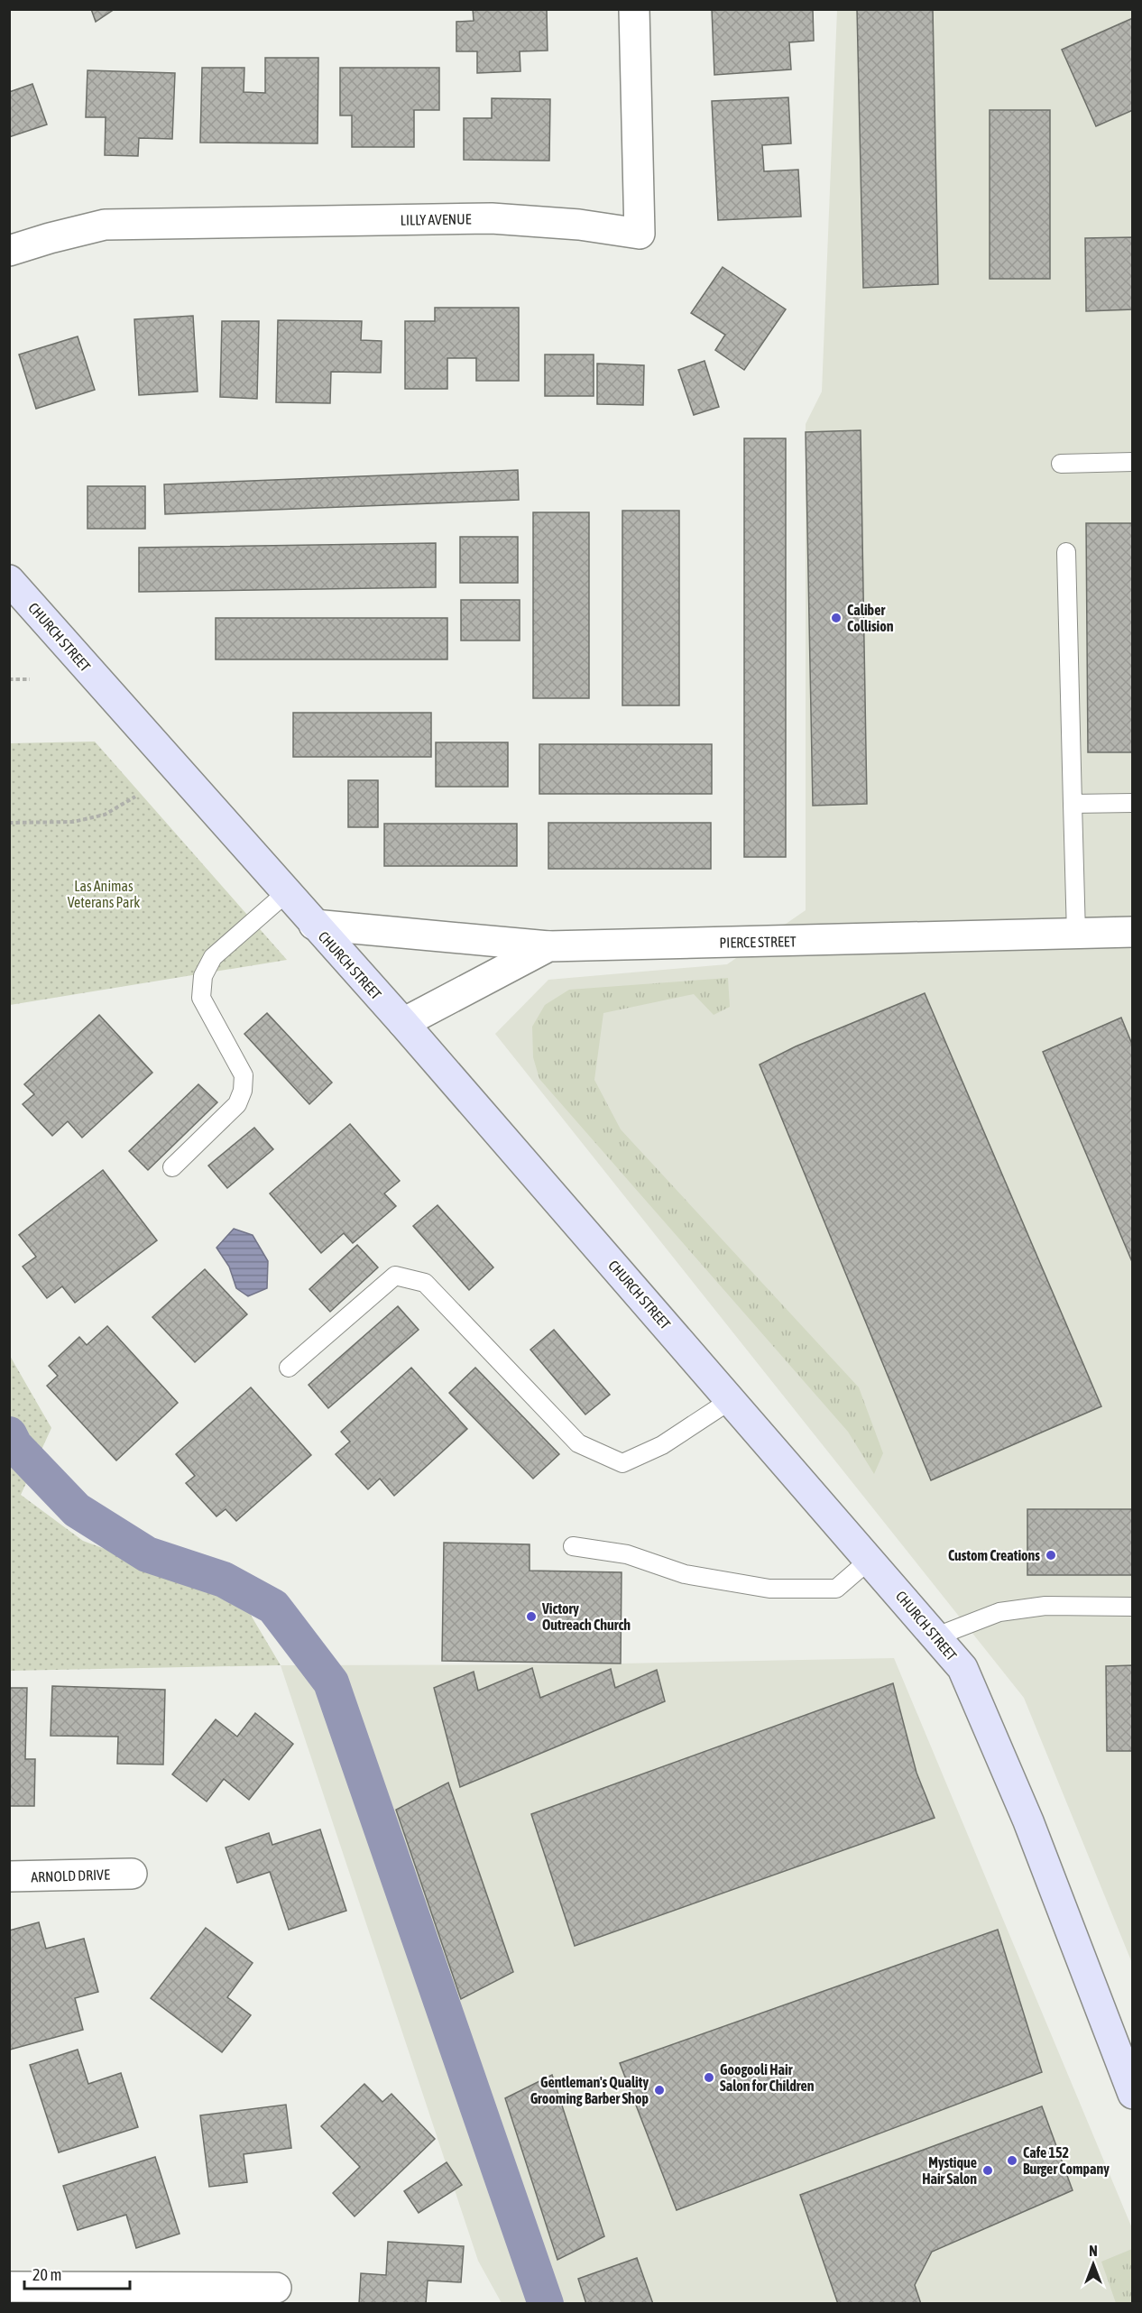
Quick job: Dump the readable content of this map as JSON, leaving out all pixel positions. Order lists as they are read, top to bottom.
{
  "streets": {
    "street": [
      "LILLY AVENUE",
      "CHURCH STREET",
      "PIERCE STREET",
      "ARNOLD DRIVE"
    ]
  },
  "crossings": [
    ["CHURCH STREET", "PIERCE STREET"]
  ],
  "parks": ["Las Animas Veterans Park"],
  "places": [
    "Caliber Collision",
    "Custom Creations",
    "Victory Outreach Church",
    "Googooli Hair Salon for Children",
    "Gentleman's Quality Grooming Barber Shop",
    "Cafe 152 Burger Company",
    "Mystique Hair Salon"
  ],
  "scale_bar": "20 m",
  "north": "top"
}
